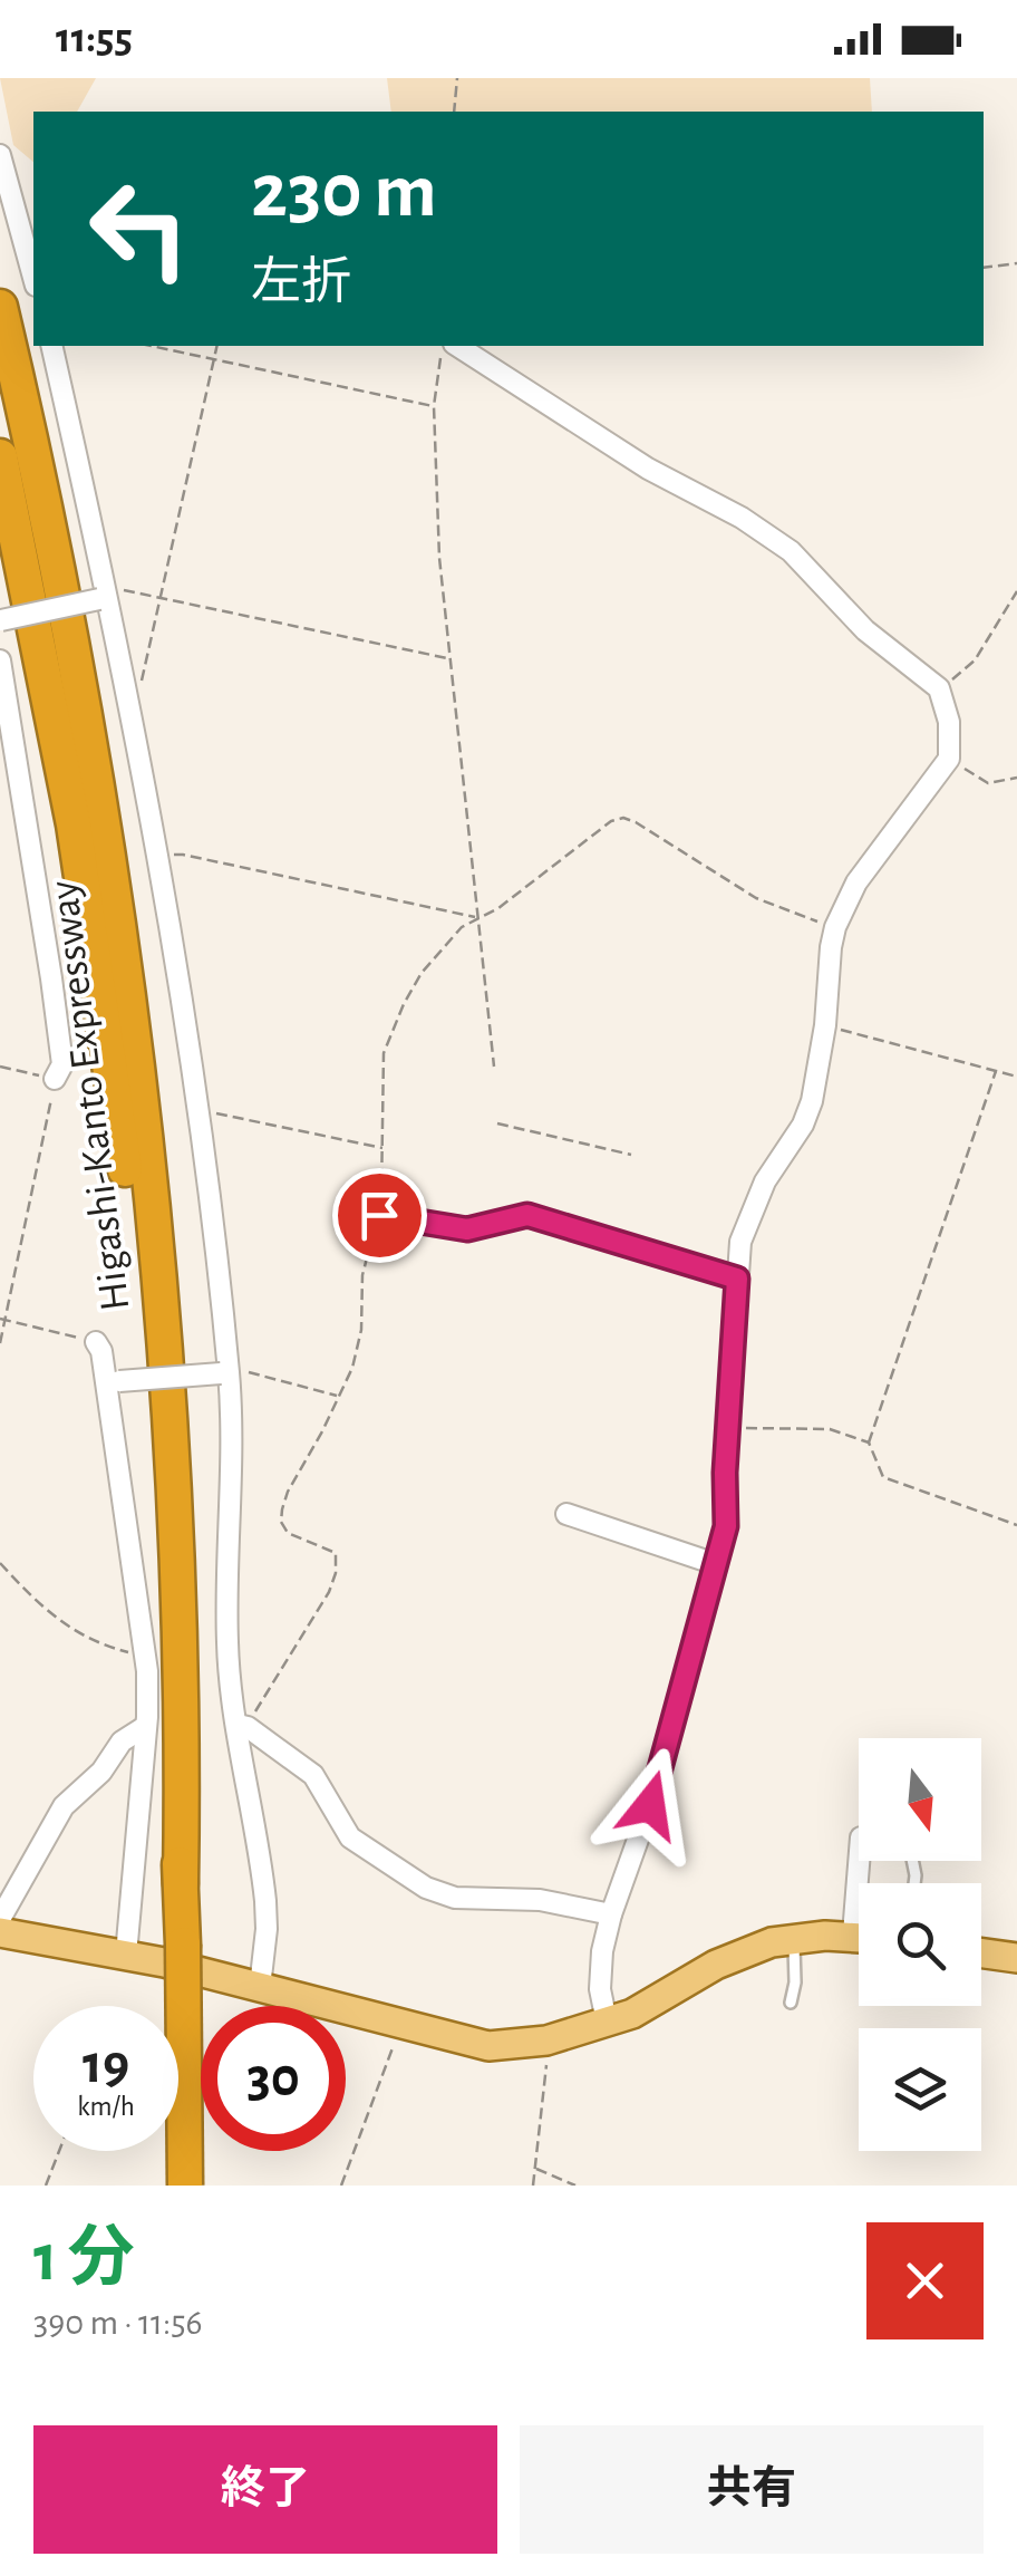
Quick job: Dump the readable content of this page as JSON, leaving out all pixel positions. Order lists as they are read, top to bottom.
{
  "streets": {
    "highway": ["Higashi-Kanto Expressway"]
  },
  "north": "bottom",
  "page": {
    "status": "11:55",
    "turn": ["230 m", "左折"],
    "speed": "19 km/h",
    "limit": "30",
    "heading": ["1 分", "390 m · 11:56"],
    "buttons": ["終了", "共有"]
  }
}
